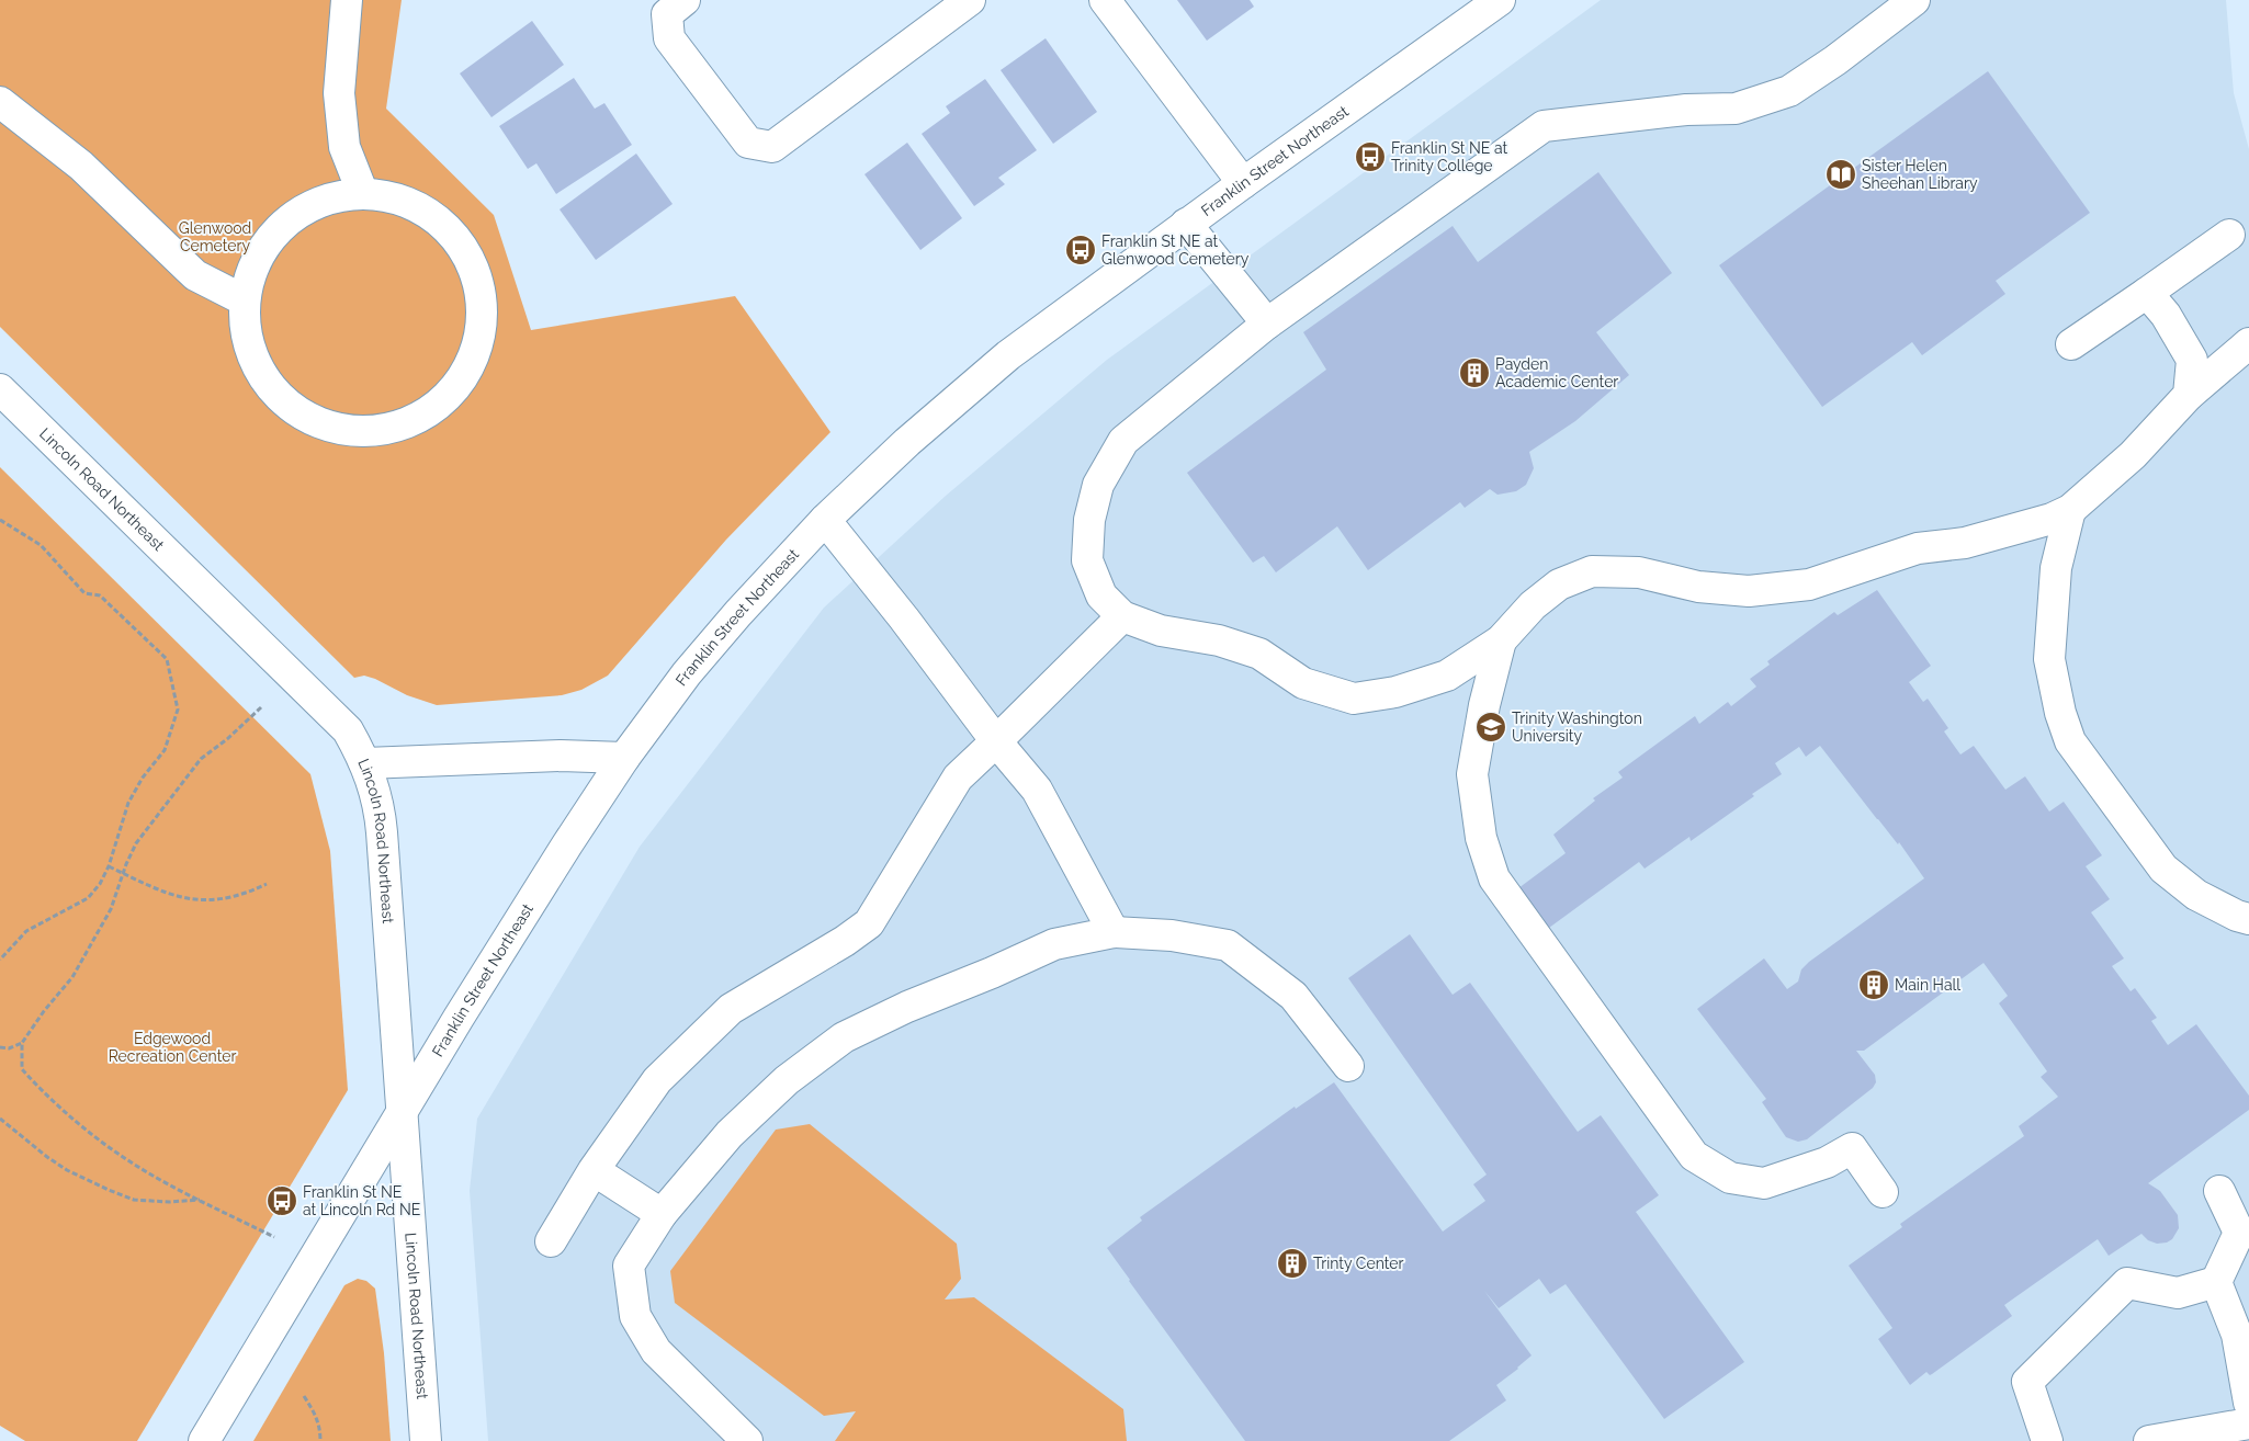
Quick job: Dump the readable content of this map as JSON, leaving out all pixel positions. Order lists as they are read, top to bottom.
{
  "streets": {
    "street": ["Franklin Street Northeast", "Lincoln Road Northeast"]
  },
  "crossings": [
    ["Franklin Street Northeast", "Lincoln Road Northeast"]
  ],
  "parks": ["Glenwood Cemetery", "Edgewood Recreation Center"],
  "places": {
    "bus stop": ["Franklin St NE at Trinity College", "Franklin St NE at Glenwood Cemetery", "Franklin St NE at Lincoln Rd NE"],
    "library": ["Sister Helen Sheehan Library"],
    "building": ["Payden Academic Center", "Main Hall", "Trinty Center"],
    "school or university": ["Trinity Washington University"]
  }
}
